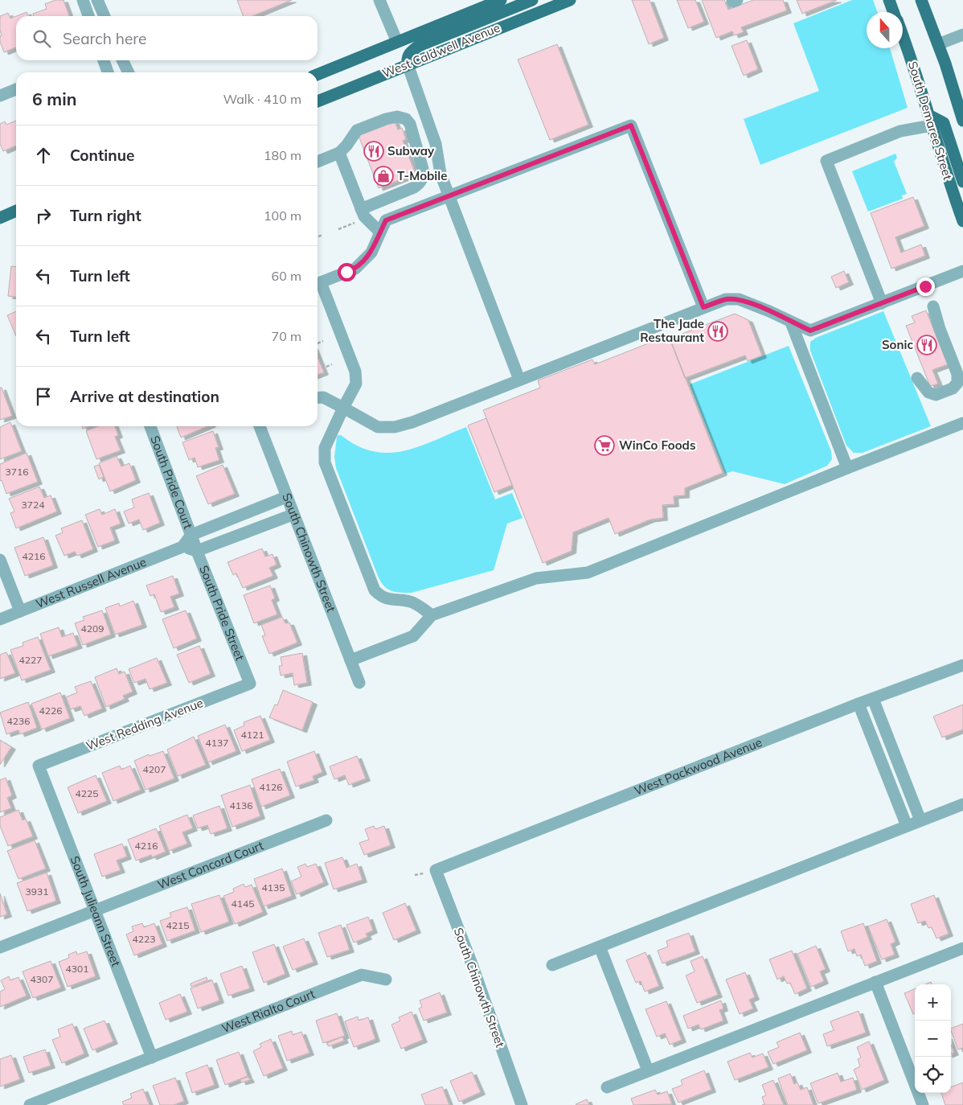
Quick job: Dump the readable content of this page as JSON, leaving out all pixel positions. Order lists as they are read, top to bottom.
{
  "streets": {
    "main road": ["West Caldwell Avenue", "South Demaree Street"],
    "street": [
      "South Pride Court",
      "South Chinowth Street",
      "West Russell Avenue",
      "South Pride Street",
      "West Redding Avenue",
      "West Packwood Avenue",
      "West Concord Court",
      "South Julieann Street",
      "West Rialto Court"
    ]
  },
  "crossings": [
    ["South Pride Court", "West Russell Avenue"],
    ["South Pride Court", "South Pride Street"],
    ["South Chinowth Street", "West Packwood Avenue"],
    ["West Russell Avenue", "South Pride Street"],
    ["South Pride Street", "West Redding Avenue"],
    ["West Redding Avenue", "South Julieann Street"],
    ["West Concord Court", "South Julieann Street"],
    ["South Julieann Street", "West Rialto Court"]
  ],
  "places": {
    "restaurant": ["Subway", "The Jade Restaurant", "Sonic"],
    "shop": ["T-Mobile"],
    "supermarket": ["WinCo Foods"]
  },
  "house_numbers": [
    "3716",
    "3724",
    "4216",
    "4209",
    "4227",
    "4226",
    "4236",
    "4121",
    "4137",
    "4207",
    "4126",
    "4225",
    "4136",
    "4216",
    "4135",
    "3931",
    "4145",
    "4215",
    "4223",
    "4301",
    "4307"
  ],
  "north": "top",
  "page": {
    "search": "Search here",
    "heading": ["6 min", "Walk · 410 m"],
    "list": [
      ["Continue", "180 m"],
      ["Turn right", "100 m"],
      ["Turn left", "60 m"],
      ["Turn left", "70 m"],
      "Arrive at destination"
    ],
    "map_buttons": ["+", "−"]
  }
}
